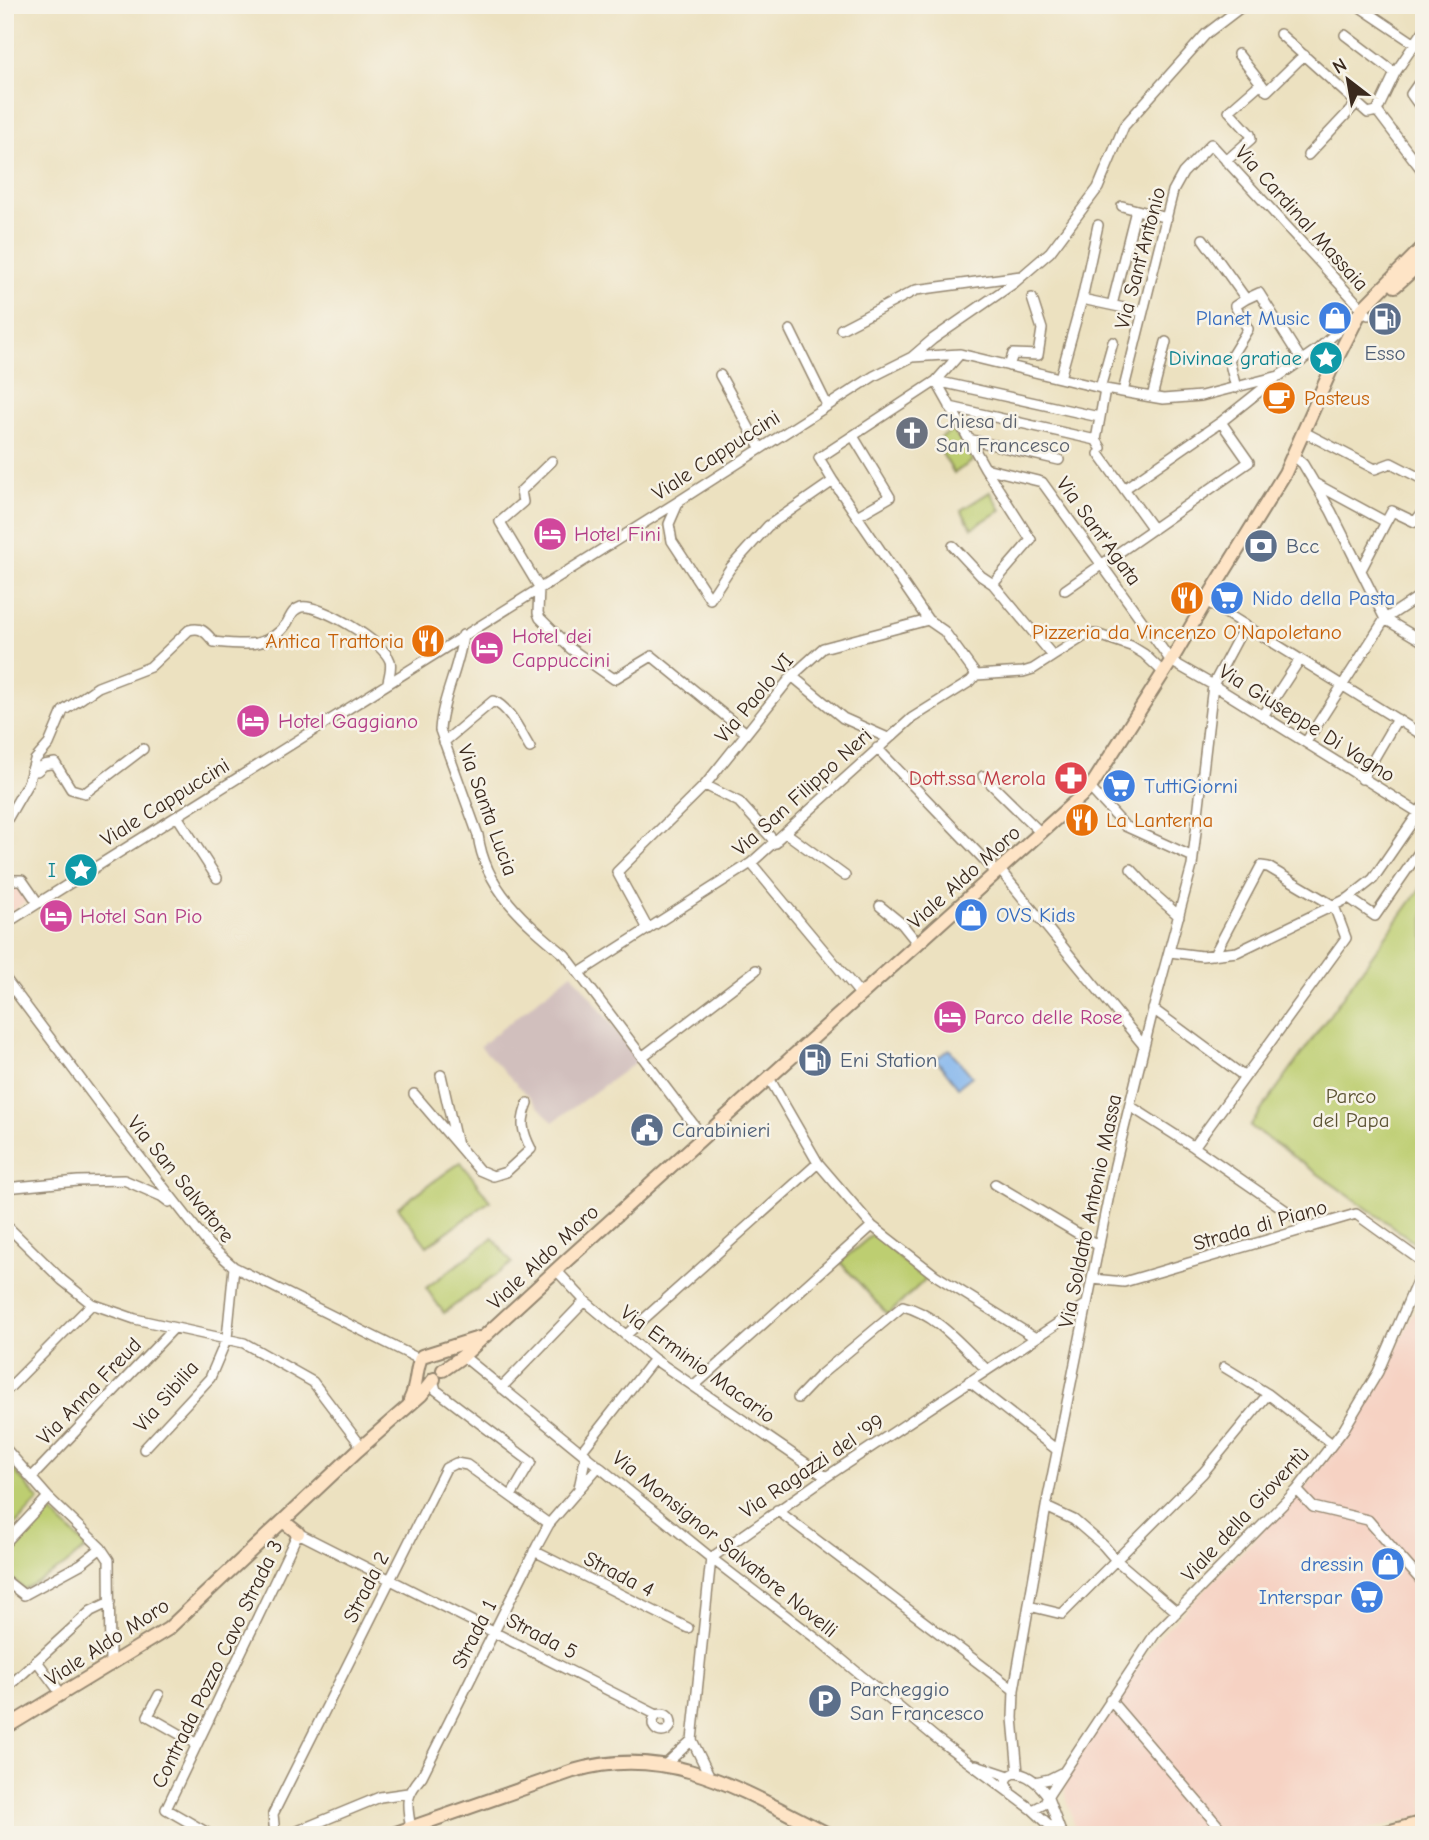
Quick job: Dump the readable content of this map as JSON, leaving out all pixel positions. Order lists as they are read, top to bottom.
{
  "streets": {
    "main road": ["Viale Aldo Moro"],
    "street": [
      "Via Cardinal Massaia",
      "Via Sant'Antonio",
      "Viale Cappuccini",
      "Via Sant'Agata",
      "Via Paolo VI",
      "Via Giuseppe Di Vagno",
      "Via San Filippo Neri",
      "Via Santa Lucia",
      "Via San Salvatore",
      "Via Soldato Antonio Massa",
      "Strada di Piano",
      "Via Erminio Macario",
      "Via Anna Freud",
      "Via Sibilia",
      "Via Ragazzi del '99",
      "Viale della Gioventù",
      "Via Monsignor Salvatore Novelli",
      "Strada 4",
      "Strada 2",
      "Strada 1",
      "Strada 5",
      "Contrada Pozzo Cavo Strada 3"
    ]
  },
  "crossings": [
    ["Via Cardinal Massaia", "Via Sant'Antonio"],
    ["Via Cardinal Massaia", "Viale Cappuccini"],
    ["Via Cardinal Massaia", "Viale Aldo Moro"],
    ["Via Sant'Antonio", "Viale Cappuccini"],
    ["Viale Cappuccini", "Via Santa Lucia"],
    ["Viale Cappuccini", "Viale Aldo Moro"],
    ["Via Sant'Agata", "Via Giuseppe Di Vagno"],
    ["Via Sant'Agata", "Viale Aldo Moro"],
    ["Via Paolo VI", "Via San Filippo Neri"],
    ["Via Giuseppe Di Vagno", "Viale Aldo Moro"],
    ["Via Giuseppe Di Vagno", "Via Soldato Antonio Massa"],
    ["Via San Filippo Neri", "Via Santa Lucia"],
    ["Via San Filippo Neri", "Viale Aldo Moro"],
    ["Via Santa Lucia", "Viale Aldo Moro"],
    ["Viale Aldo Moro", "Via San Salvatore"],
    ["Viale Aldo Moro", "Via Erminio Macario"],
    ["Viale Aldo Moro", "Via Monsignor Salvatore Novelli"],
    ["Via San Salvatore", "Via Sibilia"],
    ["Via Soldato Antonio Massa", "Strada di Piano"],
    ["Via Soldato Antonio Massa", "Via Ragazzi del '99"],
    ["Via Soldato Antonio Massa", "Via Monsignor Salvatore Novelli"],
    ["Strada di Piano", "Viale della Gioventù"],
    ["Via Erminio Macario", "Via Ragazzi del '99"],
    ["Via Ragazzi del '99", "Via Monsignor Salvatore Novelli"],
    ["Viale della Gioventù", "Via Monsignor Salvatore Novelli"],
    ["Via Monsignor Salvatore Novelli", "Strada 1"],
    ["Strada 4", "Strada 1"],
    ["Strada 2", "Strada 1"],
    ["Strada 2", "Strada 5"],
    ["Strada 1", "Strada 5"],
    ["Strada 5", "Contrada Pozzo Cavo Strada 3"]
  ],
  "parks": ["Parco del Papa"],
  "places": {
    "shop": ["Planet Music", "OVS Kids", "dressin"],
    "fuel station": ["Esso", "Eni Station"],
    "place": ["Divinae gratiae", "I"],
    "cafe": ["Pasteus"],
    "church": ["Chiesa di San Francesco"],
    "hotel": [
      "Hotel Fini",
      "Hotel dei Cappuccini",
      "Hotel Gaggiano",
      "Hotel San Pio",
      "Parco delle Rose"
    ],
    "bank": ["Bcc"],
    "restaurant": ["Pizzeria da Vincenzo O'Napoletano", "Antica Trattoria", "La Lanterna"],
    "supermarket": ["Nido della Pasta", "TuttiGiorni", "Interspar"],
    "pharmacy": ["Dott.ssa Merola"],
    "public building": ["Carabinieri"],
    "parking": ["Parcheggio San Francesco"]
  },
  "north": "top left"
}
